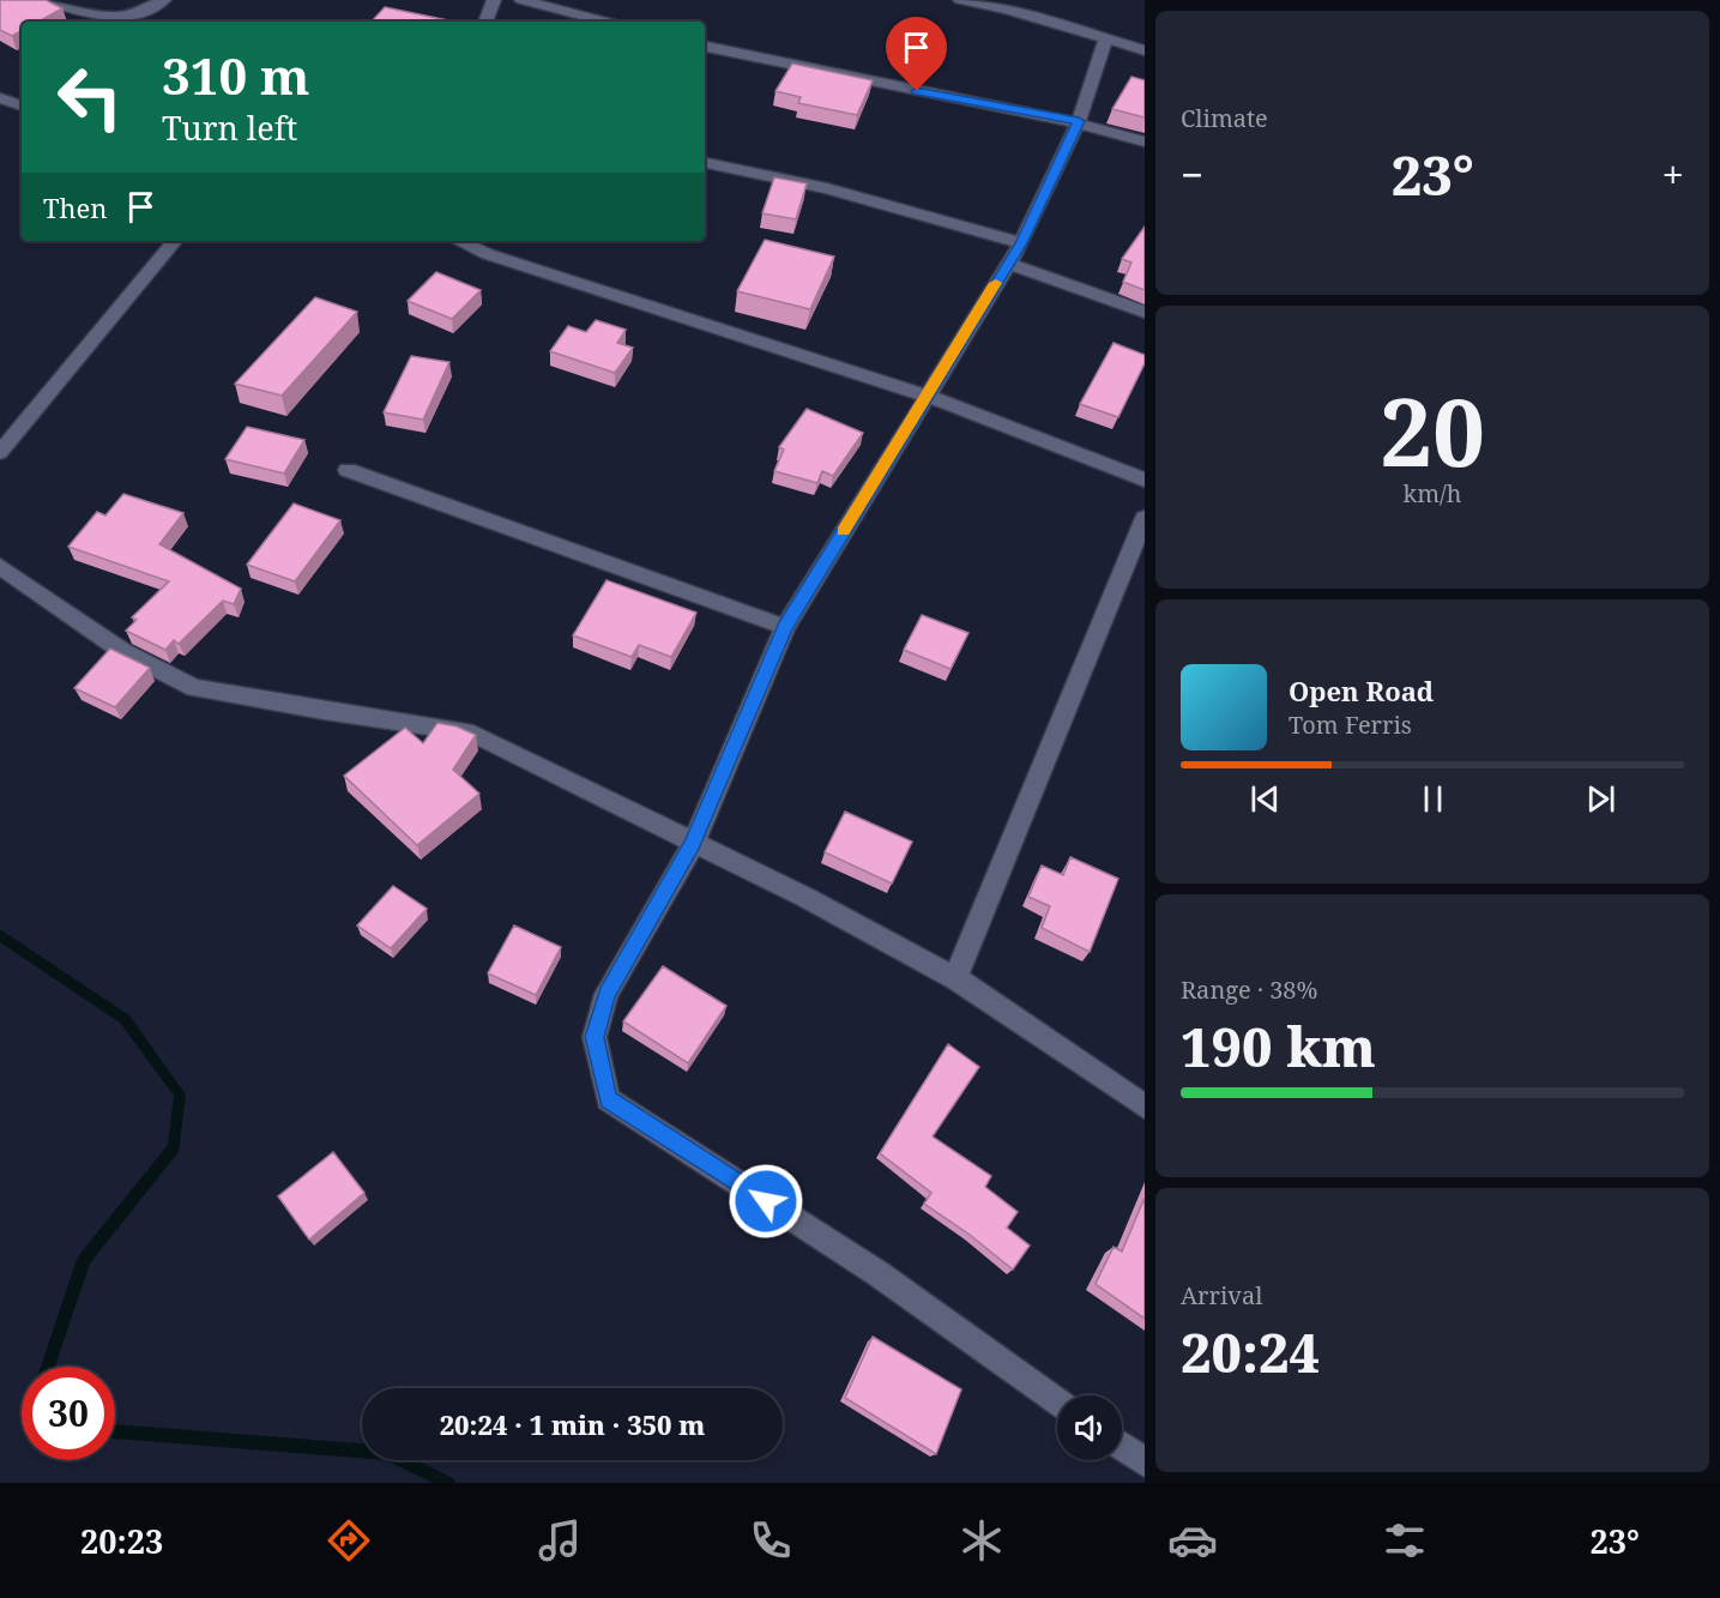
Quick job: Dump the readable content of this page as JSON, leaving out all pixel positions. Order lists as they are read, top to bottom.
{
  "page": {
    "tile": [
      "Climate",
      ["20", "km/h"],
      ["Range · 38%", "190 km"],
      ["Arrival", "20:24"]
    ],
    "turn": ["310 m", "Turn left"],
    "heat": ["−", "23°", "+"],
    "then": "Then",
    "song": ["Open Road", "Tom Ferris"],
    "limit": "30",
    "trip": "20:24 · 1 min · 350 m",
    "tabs": ["20:23", "23°"]
  }
}
